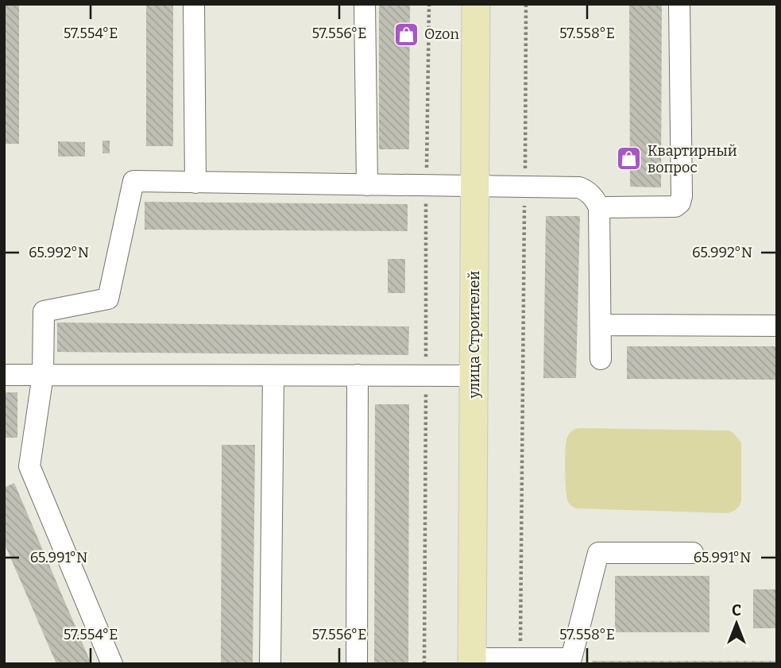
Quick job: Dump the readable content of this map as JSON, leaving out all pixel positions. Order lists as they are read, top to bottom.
{
  "streets": {
    "main road": ["улица Строителей"]
  },
  "places": {
    "shop": ["Ozon", "Квартирный вопрос"]
  },
  "north": "top",
  "coordinates": [
    "57.554°E",
    "57.556°E",
    "57.558°E",
    "65.992°N",
    "65.991°N"
  ]
}
